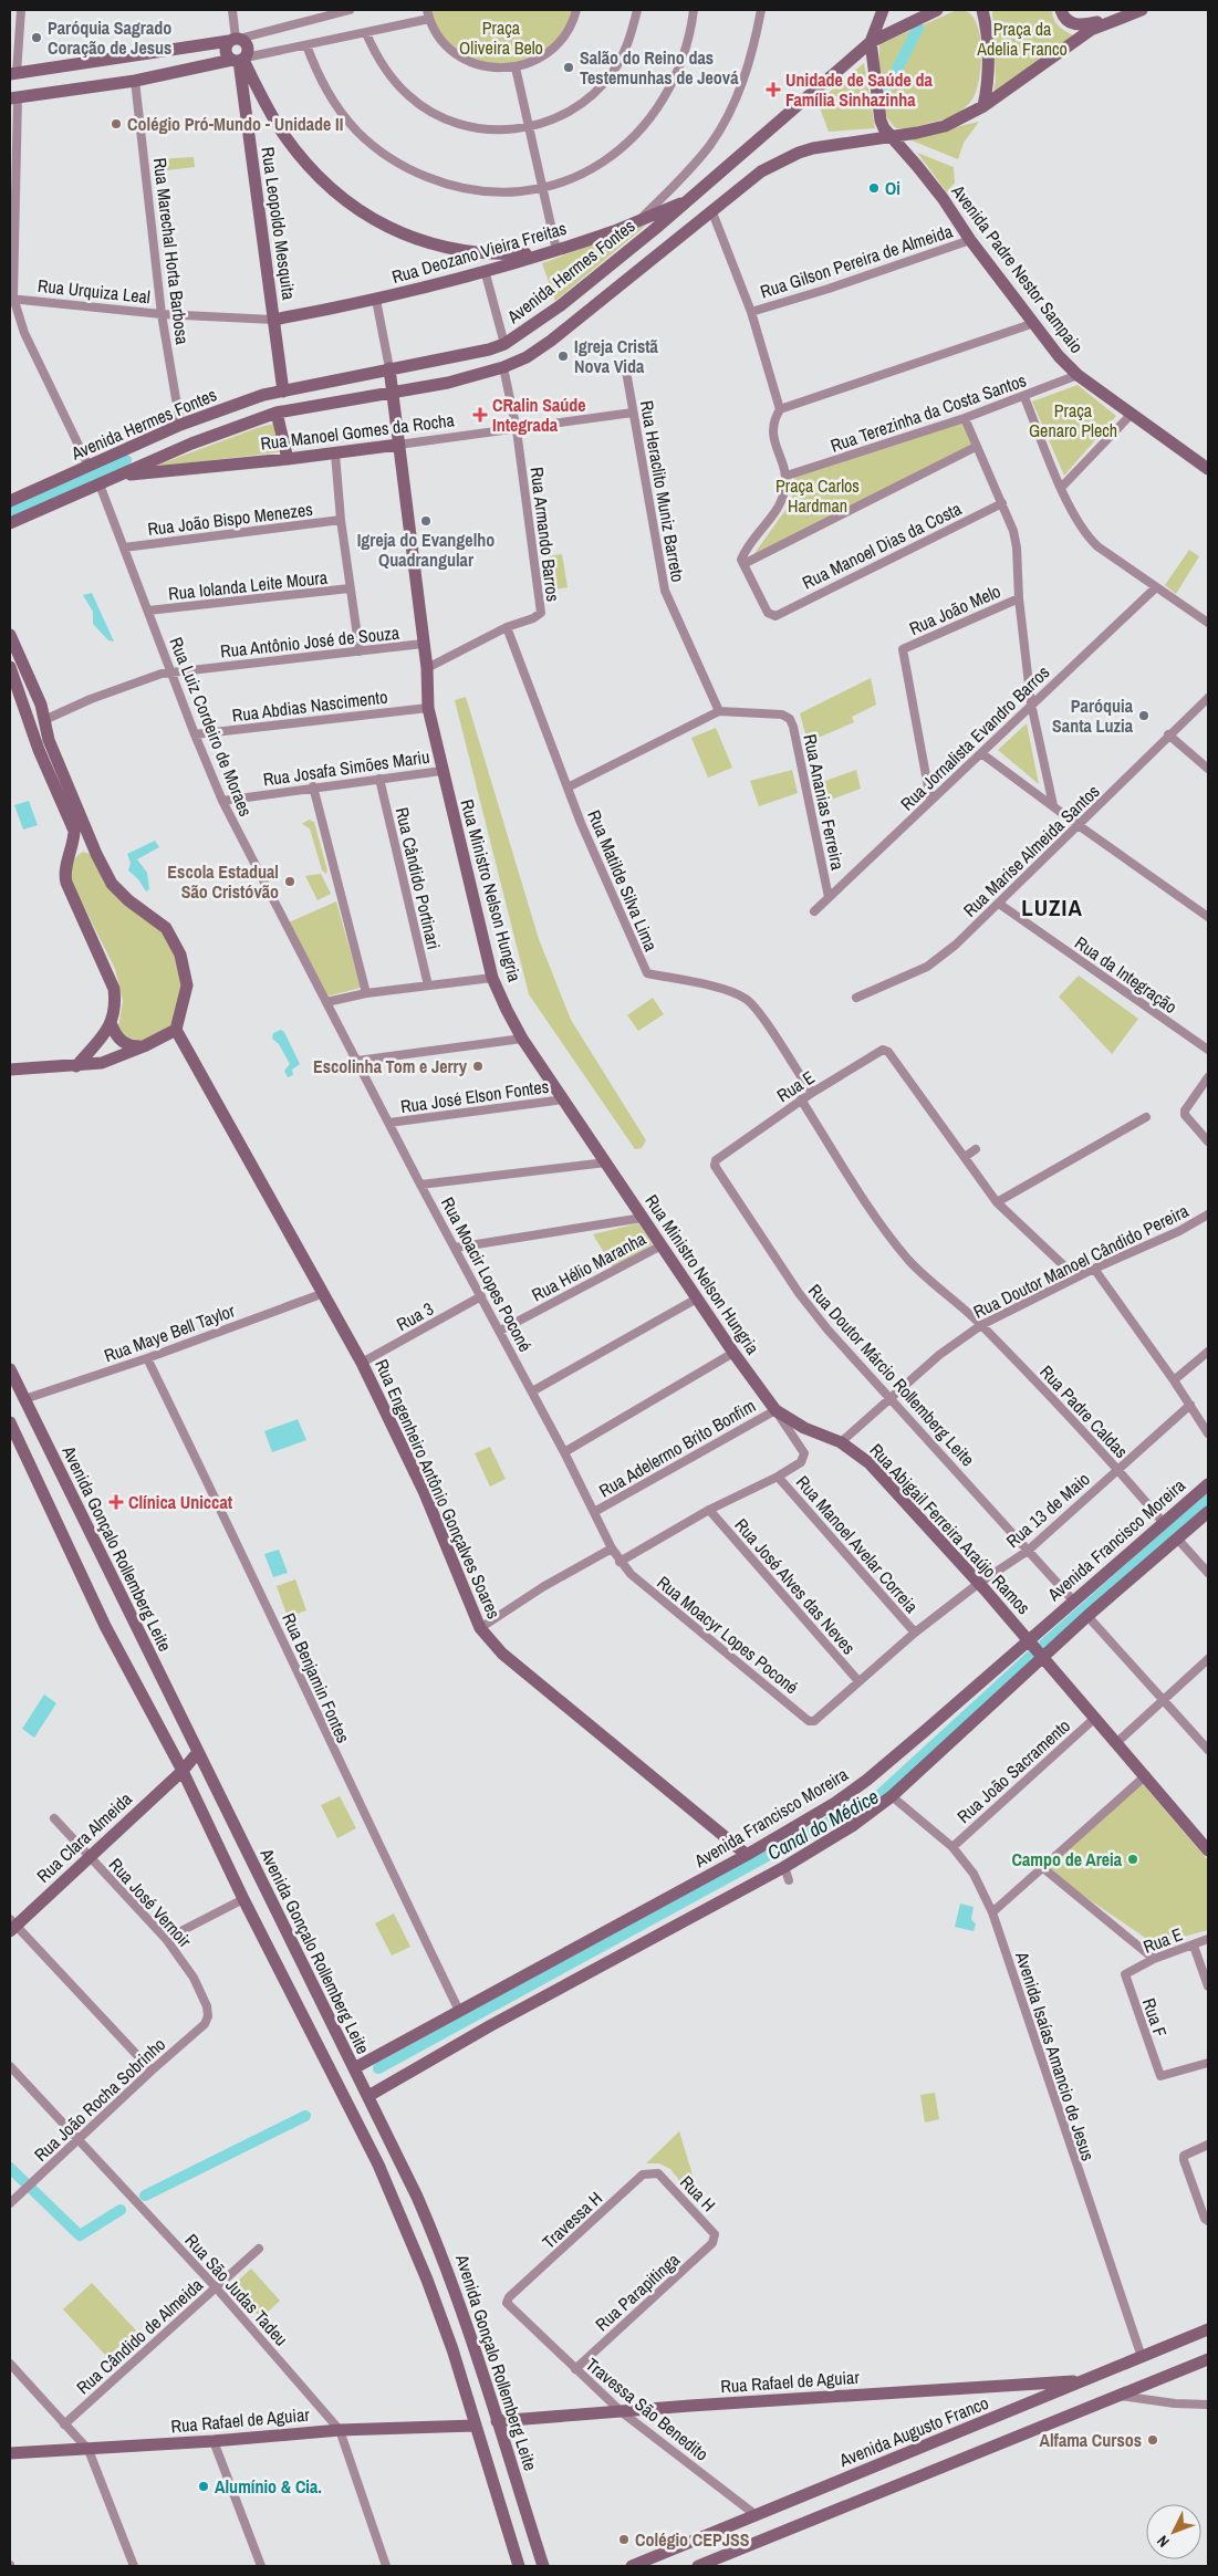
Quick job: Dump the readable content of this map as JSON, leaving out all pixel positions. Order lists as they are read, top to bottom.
{
  "streets": {
    "street": [
      "Rua Leopoldo Mesquita",
      "Rua Marechal Horta Barbosa",
      "Rua Deozano Vieira Freitas",
      "Rua Gilson Pereira de Almeida",
      "Avenida Padre Nestor Sampaio",
      "Avenida Hermes Fontes",
      "Rua Urquiza Leal",
      "Rua Terezinha da Costa Santos",
      "Rua Manoel Gomes da Rocha",
      "Rua Heraclito Muniz Barreto",
      "Rua João Bispo Menezes",
      "Rua Armando Barros",
      "Rua Manoel Dias da Costa",
      "Rua Iolanda Leite Moura",
      "Rua João Melo",
      "Rua Antônio José de Souza",
      "Rua Abdias Nascimento",
      "Rua Luiz Cordeiro de Moraes",
      "Rua Jornalista Evandro Barros",
      "Rua Josafa Simões Mariu",
      "Rua Ananias Ferreira",
      "Rua Marise Almeida Santos",
      "Rua Cândido Portinari",
      "Rua Matilde Silva Lima",
      "Rua Ministro Nelson Hungria",
      "Rua da Integração",
      "Rua E",
      "Rua José Elson Fontes",
      "Rua Doutor Manoel Cândido Pereira",
      "Rua Hélio Maranha",
      "Rua Moacir Lopes Poconé",
      "Rua 3",
      "Rua Maye Bell Taylor",
      "Rua Doutor Márcio Rollemberg Leite",
      "Rua Padre Caldas",
      "Rua Adelermo Brito Bonfim",
      "Rua Engenheiro Antônio Gonçalves Soares",
      "Rua 13 de Maio",
      "Rua Abigail Ferreira Araújo Ramos",
      "Avenida Francisco Moreira",
      "Rua Manoel Avelar Correia",
      "Avenida Gonçalo Rollemberg Leite",
      "Rua José Alves das Neves",
      "Rua Moacyr Lopes Poconé",
      "Rua Benjamin Fontes",
      "Rua João Sacramento",
      "Rua Clara Almeida",
      "Rua José Vernoir",
      "Rua F",
      "Avenida Isaías Amancio de Jesus",
      "Rua João Rocha Sobrinho",
      "Rua H",
      "Travessa H",
      "Rua São Judas Tadeu",
      "Rua Parapitinga",
      "Rua Cândido de Almeida",
      "Rua Rafael de Aguiar",
      "Travessa São Benedito",
      "Avenida Augusto Franco"
    ]
  },
  "crossings": [
    ["Rua Leopoldo Mesquita", "Rua Deozano Vieira Freitas"],
    ["Rua Leopoldo Mesquita", "Avenida Hermes Fontes"],
    ["Rua Leopoldo Mesquita", "Rua Urquiza Leal"],
    ["Rua Marechal Horta Barbosa", "Avenida Hermes Fontes"],
    ["Rua Marechal Horta Barbosa", "Rua Urquiza Leal"],
    ["Rua Deozano Vieira Freitas", "Avenida Hermes Fontes"],
    ["Rua Deozano Vieira Freitas", "Rua Urquiza Leal"],
    ["Rua Gilson Pereira de Almeida", "Avenida Padre Nestor Sampaio"],
    ["Avenida Padre Nestor Sampaio", "Avenida Hermes Fontes"],
    ["Avenida Padre Nestor Sampaio", "Rua Terezinha da Costa Santos"],
    ["Avenida Hermes Fontes", "Rua Manoel Gomes da Rocha"],
    ["Avenida Hermes Fontes", "Rua Armando Barros"],
    ["Avenida Hermes Fontes", "Rua Luiz Cordeiro de Moraes"],
    ["Avenida Hermes Fontes", "Rua Ministro Nelson Hungria"],
    ["Rua Manoel Gomes da Rocha", "Rua Heraclito Muniz Barreto"],
    ["Rua Manoel Gomes da Rocha", "Rua Armando Barros"],
    ["Rua Manoel Gomes da Rocha", "Rua Ministro Nelson Hungria"],
    ["Rua Heraclito Muniz Barreto", "Rua Ananias Ferreira"],
    ["Rua João Bispo Menezes", "Rua Luiz Cordeiro de Moraes"],
    ["Rua Armando Barros", "Rua Matilde Silva Lima"],
    ["Rua Armando Barros", "Rua Ministro Nelson Hungria"],
    ["Rua Iolanda Leite Moura", "Rua Luiz Cordeiro de Moraes"],
    ["Rua João Melo", "Rua Jornalista Evandro Barros"],
    ["Rua Antônio José de Souza", "Rua Luiz Cordeiro de Moraes"],
    ["Rua Antônio José de Souza", "Rua Ministro Nelson Hungria"],
    ["Rua Abdias Nascimento", "Rua Luiz Cordeiro de Moraes"],
    ["Rua Abdias Nascimento", "Rua Ministro Nelson Hungria"],
    ["Rua Luiz Cordeiro de Moraes", "Rua Josafa Simões Mariu"],
    ["Rua Luiz Cordeiro de Moraes", "Rua Moacir Lopes Poconé"],
    ["Rua Jornalista Evandro Barros", "Rua Ananias Ferreira"],
    ["Rua Josafa Simões Mariu", "Rua Cândido Portinari"],
    ["Rua Josafa Simões Mariu", "Rua Ministro Nelson Hungria"],
    ["Rua Marise Almeida Santos", "Rua da Integração"],
    ["Rua Matilde Silva Lima", "Rua E"],
    ["Rua Ministro Nelson Hungria", "Rua José Elson Fontes"],
    ["Rua Ministro Nelson Hungria", "Rua Doutor Manoel Cândido Pereira"],
    ["Rua Ministro Nelson Hungria", "Rua Hélio Maranha"],
    ["Rua Ministro Nelson Hungria", "Rua Adelermo Brito Bonfim"],
    ["Rua Ministro Nelson Hungria", "Rua Abigail Ferreira Araújo Ramos"],
    ["Rua Ministro Nelson Hungria", "Rua Manoel Avelar Correia"],
    ["Rua E", "Rua Doutor Márcio Rollemberg Leite"],
    ["Rua E", "Rua Padre Caldas"],
    ["Rua E", "Rua F"],
    ["Rua José Elson Fontes", "Rua Moacir Lopes Poconé"],
    ["Rua Doutor Manoel Cândido Pereira", "Rua Doutor Márcio Rollemberg Leite"],
    ["Rua Doutor Manoel Cândido Pereira", "Rua Padre Caldas"],
    ["Rua Doutor Manoel Cândido Pereira", "Rua Abigail Ferreira Araújo Ramos"],
    ["Rua Hélio Maranha", "Rua Moacir Lopes Poconé"],
    ["Rua Moacir Lopes Poconé", "Rua 3"],
    ["Rua Moacir Lopes Poconé", "Rua Adelermo Brito Bonfim"],
    ["Rua Moacir Lopes Poconé", "Rua Moacyr Lopes Poconé"],
    ["Rua 3", "Rua Engenheiro Antônio Gonçalves Soares"],
    ["Rua Maye Bell Taylor", "Rua Engenheiro Antônio Gonçalves Soares"],
    ["Rua Maye Bell Taylor", "Avenida Gonçalo Rollemberg Leite"],
    ["Rua Maye Bell Taylor", "Rua Benjamin Fontes"],
    ["Rua Doutor Márcio Rollemberg Leite", "Rua 13 de Maio"],
    ["Rua Doutor Márcio Rollemberg Leite", "Avenida Francisco Moreira"],
    ["Rua Padre Caldas", "Rua 13 de Maio"],
    ["Rua Padre Caldas", "Avenida Francisco Moreira"],
    ["Rua Engenheiro Antônio Gonçalves Soares", "Avenida Francisco Moreira"],
    ["Rua 13 de Maio", "Rua Abigail Ferreira Araújo Ramos"],
    ["Rua 13 de Maio", "Rua Manoel Avelar Correia"],
    ["Rua 13 de Maio", "Rua José Alves das Neves"],
    ["Rua 13 de Maio", "Rua Moacyr Lopes Poconé"],
    ["Rua Abigail Ferreira Araújo Ramos", "Avenida Francisco Moreira"],
    ["Rua Abigail Ferreira Araújo Ramos", "Rua João Sacramento"],
    ["Avenida Francisco Moreira", "Avenida Gonçalo Rollemberg Leite"],
    ["Avenida Francisco Moreira", "Rua Benjamin Fontes"],
    ["Avenida Gonçalo Rollemberg Leite", "Rua Clara Almeida"],
    ["Avenida Gonçalo Rollemberg Leite", "Rua Rafael de Aguiar"],
    ["Rua João Sacramento", "Avenida Isaías Amancio de Jesus"],
    ["Rua Clara Almeida", "Rua José Vernoir"],
    ["Rua José Vernoir", "Rua João Rocha Sobrinho"],
    ["Avenida Isaías Amancio de Jesus", "Avenida Augusto Franco"],
    ["Rua João Rocha Sobrinho", "Rua São Judas Tadeu"],
    ["Rua H", "Travessa H"],
    ["Rua H", "Rua Parapitinga"],
    ["Travessa H", "Travessa São Benedito"],
    ["Rua São Judas Tadeu", "Rua Cândido de Almeida"],
    ["Rua São Judas Tadeu", "Rua Rafael de Aguiar"],
    ["Rua Parapitinga", "Travessa São Benedito"],
    ["Rua Rafael de Aguiar", "Travessa São Benedito"],
    ["Rua Rafael de Aguiar", "Avenida Augusto Franco"],
    ["Travessa São Benedito", "Avenida Augusto Franco"]
  ],
  "districts": ["LUZIA"],
  "water": ["Canal do Médice"],
  "parks": [
    "Praça Oliveira Belo",
    "Praça da Adelia Franco",
    "Praça Genaro Plech",
    "Praça Carlos Hardman"
  ],
  "places": {
    "other": [
      "Paróquia Sagrado Coração de Jesus",
      "Salão do Reino das Testemunhas de Jeová",
      "Colégio Pró-Mundo - Unidade II",
      "Oi",
      "Igreja Cristã Nova Vida",
      "Igreja do Evangelho Quadrangular",
      "Paróquia Santa Luzia",
      "Escola Estadual São Cristóvão",
      "Escolinha Tom e Jerry",
      "Campo de Areia",
      "Alfama Cursos",
      "Alumínio & Cia.",
      "Colégio CEPJSS"
    ],
    "health": ["Unidade de Saúde da Família Sinhazinha", "CRalin Saúde Integrada", "Clínica Uniccat"]
  },
  "north": "bottom left"
}
